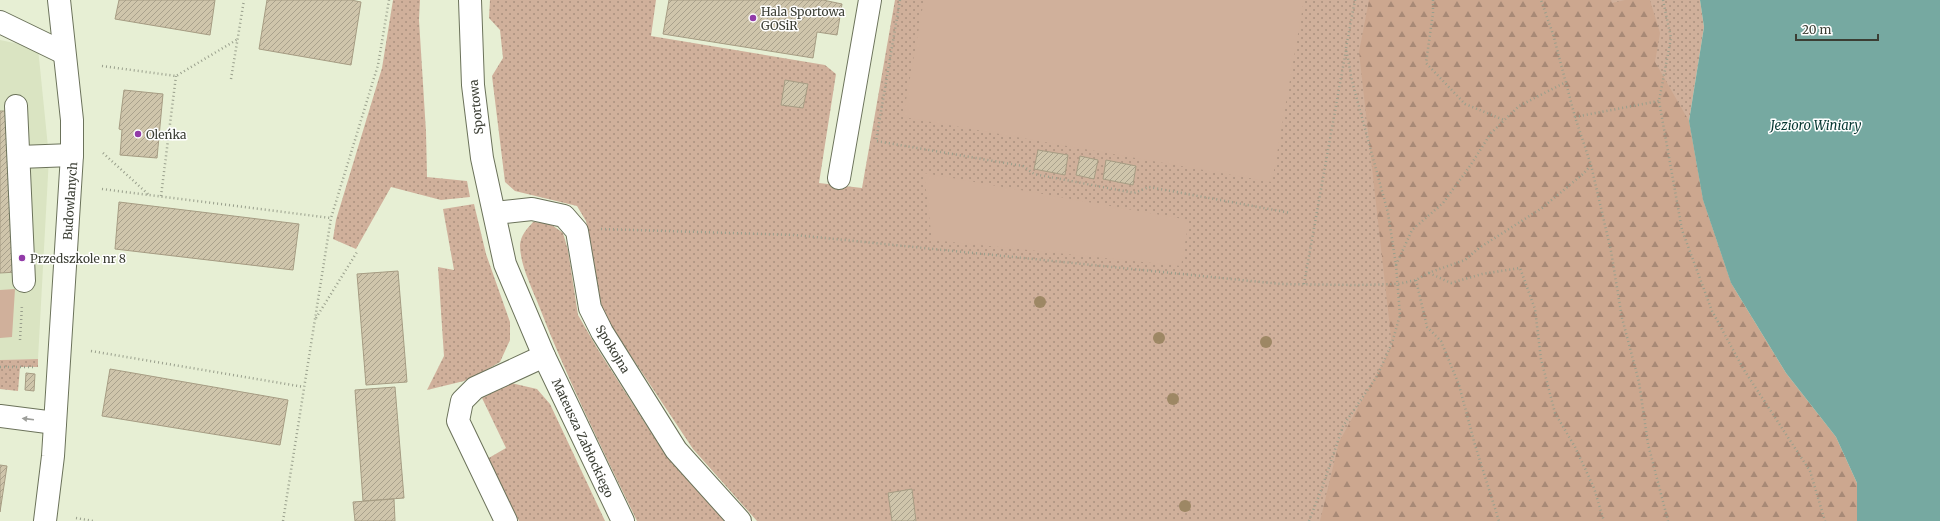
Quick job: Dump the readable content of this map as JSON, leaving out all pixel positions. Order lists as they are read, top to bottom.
{
  "streets": {
    "street": [
      "Sportowa",
      "Budowlanych",
      "Spokojna",
      "Mateusza Zabłockiego"
    ]
  },
  "crossings": [
    ["Sportowa", "Mateusza Zabłockiego"]
  ],
  "water": ["Jezioro Winiary"],
  "places": ["Hala Sportowa GOSiR", "Oleńka", "Przedszkole nr 8"],
  "scale_bar": "20 m"
}
